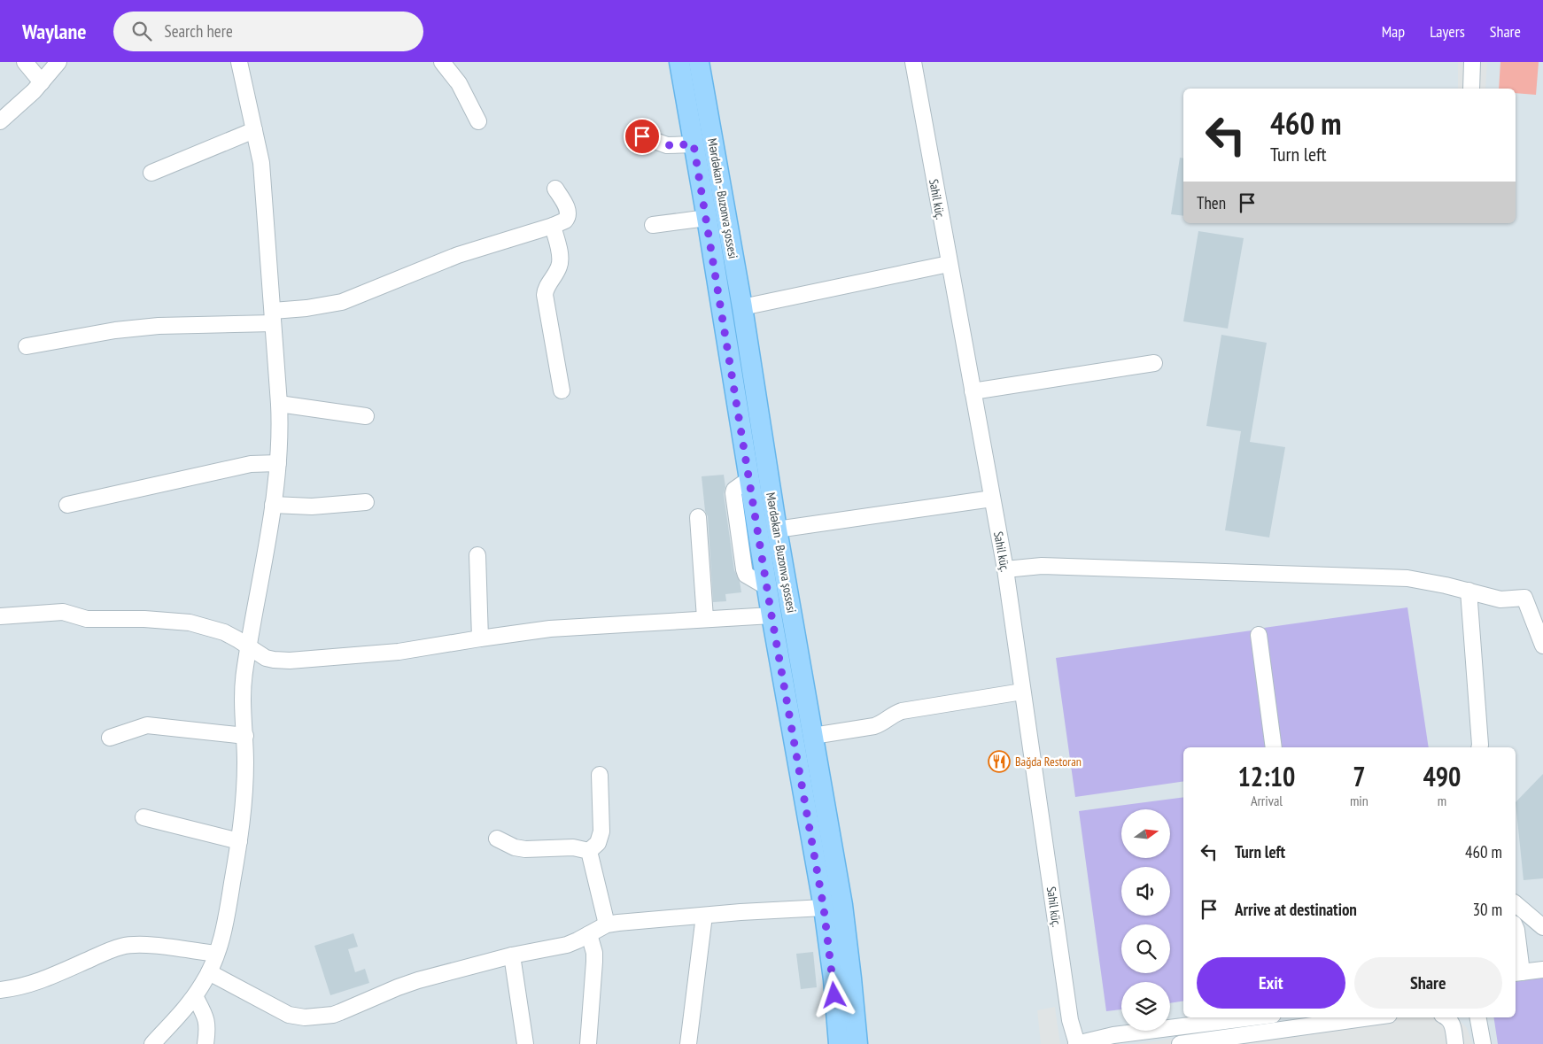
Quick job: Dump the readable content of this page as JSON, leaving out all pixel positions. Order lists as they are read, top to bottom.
{
  "streets": {
    "main road": ["Mərdəkan - Buzonva şossesi"],
    "street": ["Sahil küç."]
  },
  "places": {
    "restaurant": ["Bağda Restoran"]
  },
  "north": "right",
  "page": {
    "header": "Waylane",
    "search": "Search here",
    "nav": ["Map", "Layers", "Share"],
    "turn": ["460 m", "Turn left"],
    "then": "Then",
    "eta": [
      "12:10",
      "Arrival",
      "7",
      "min",
      "490",
      "m"
    ],
    "list": [
      {
        "name": "Turn left",
        "value": "460 m"
      },
      {
        "name": "Arrive at destination",
        "value": "30 m"
      }
    ],
    "buttons": ["Exit", "Share"]
  }
}
